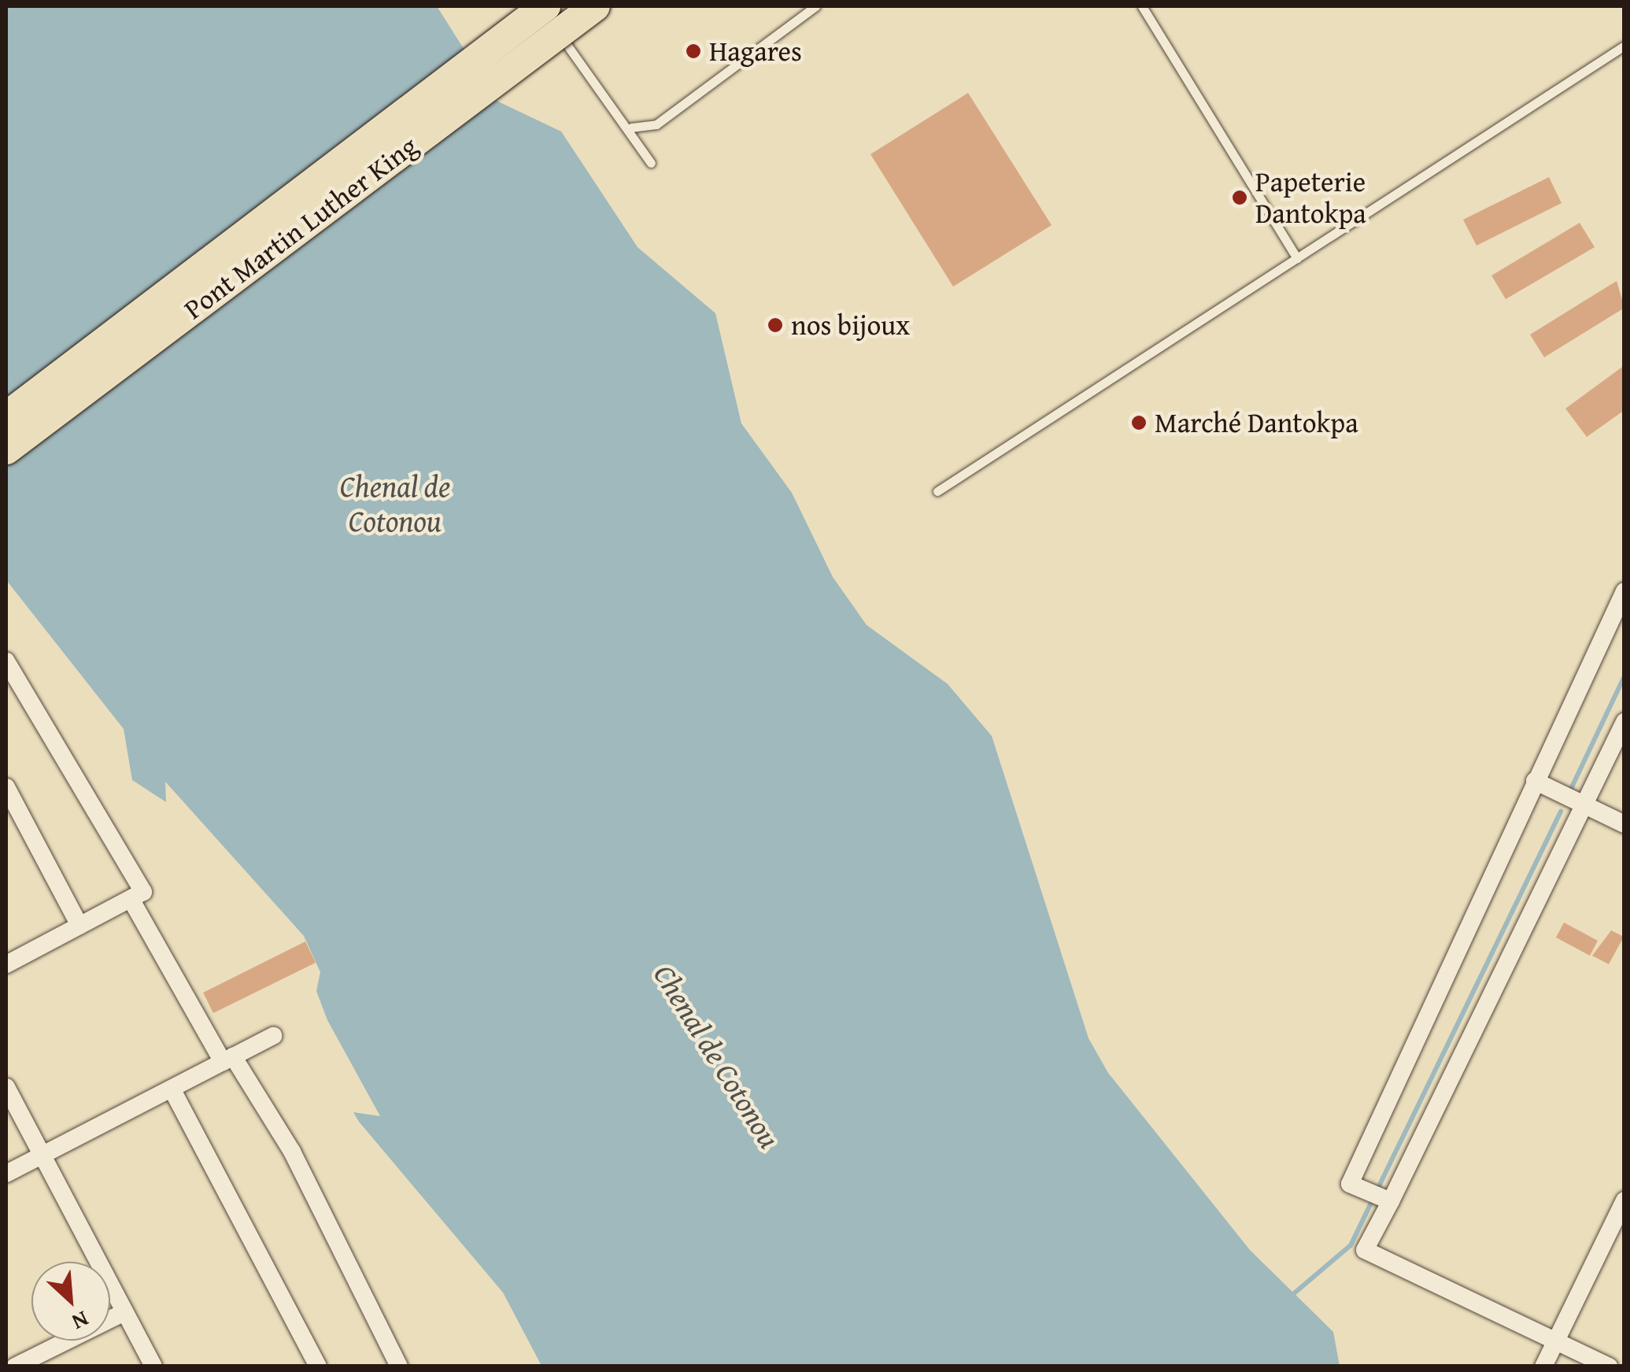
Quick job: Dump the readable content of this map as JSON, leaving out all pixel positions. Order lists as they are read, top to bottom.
{
  "streets": {
    "main road": ["Pont Martin Luther King"]
  },
  "water": ["Chenal de Cotonou"],
  "places": [
    "Hagares",
    "Papeterie Dantokpa",
    "nos bijoux",
    "Marché Dantokpa"
  ],
  "north": "bottom right"
}
